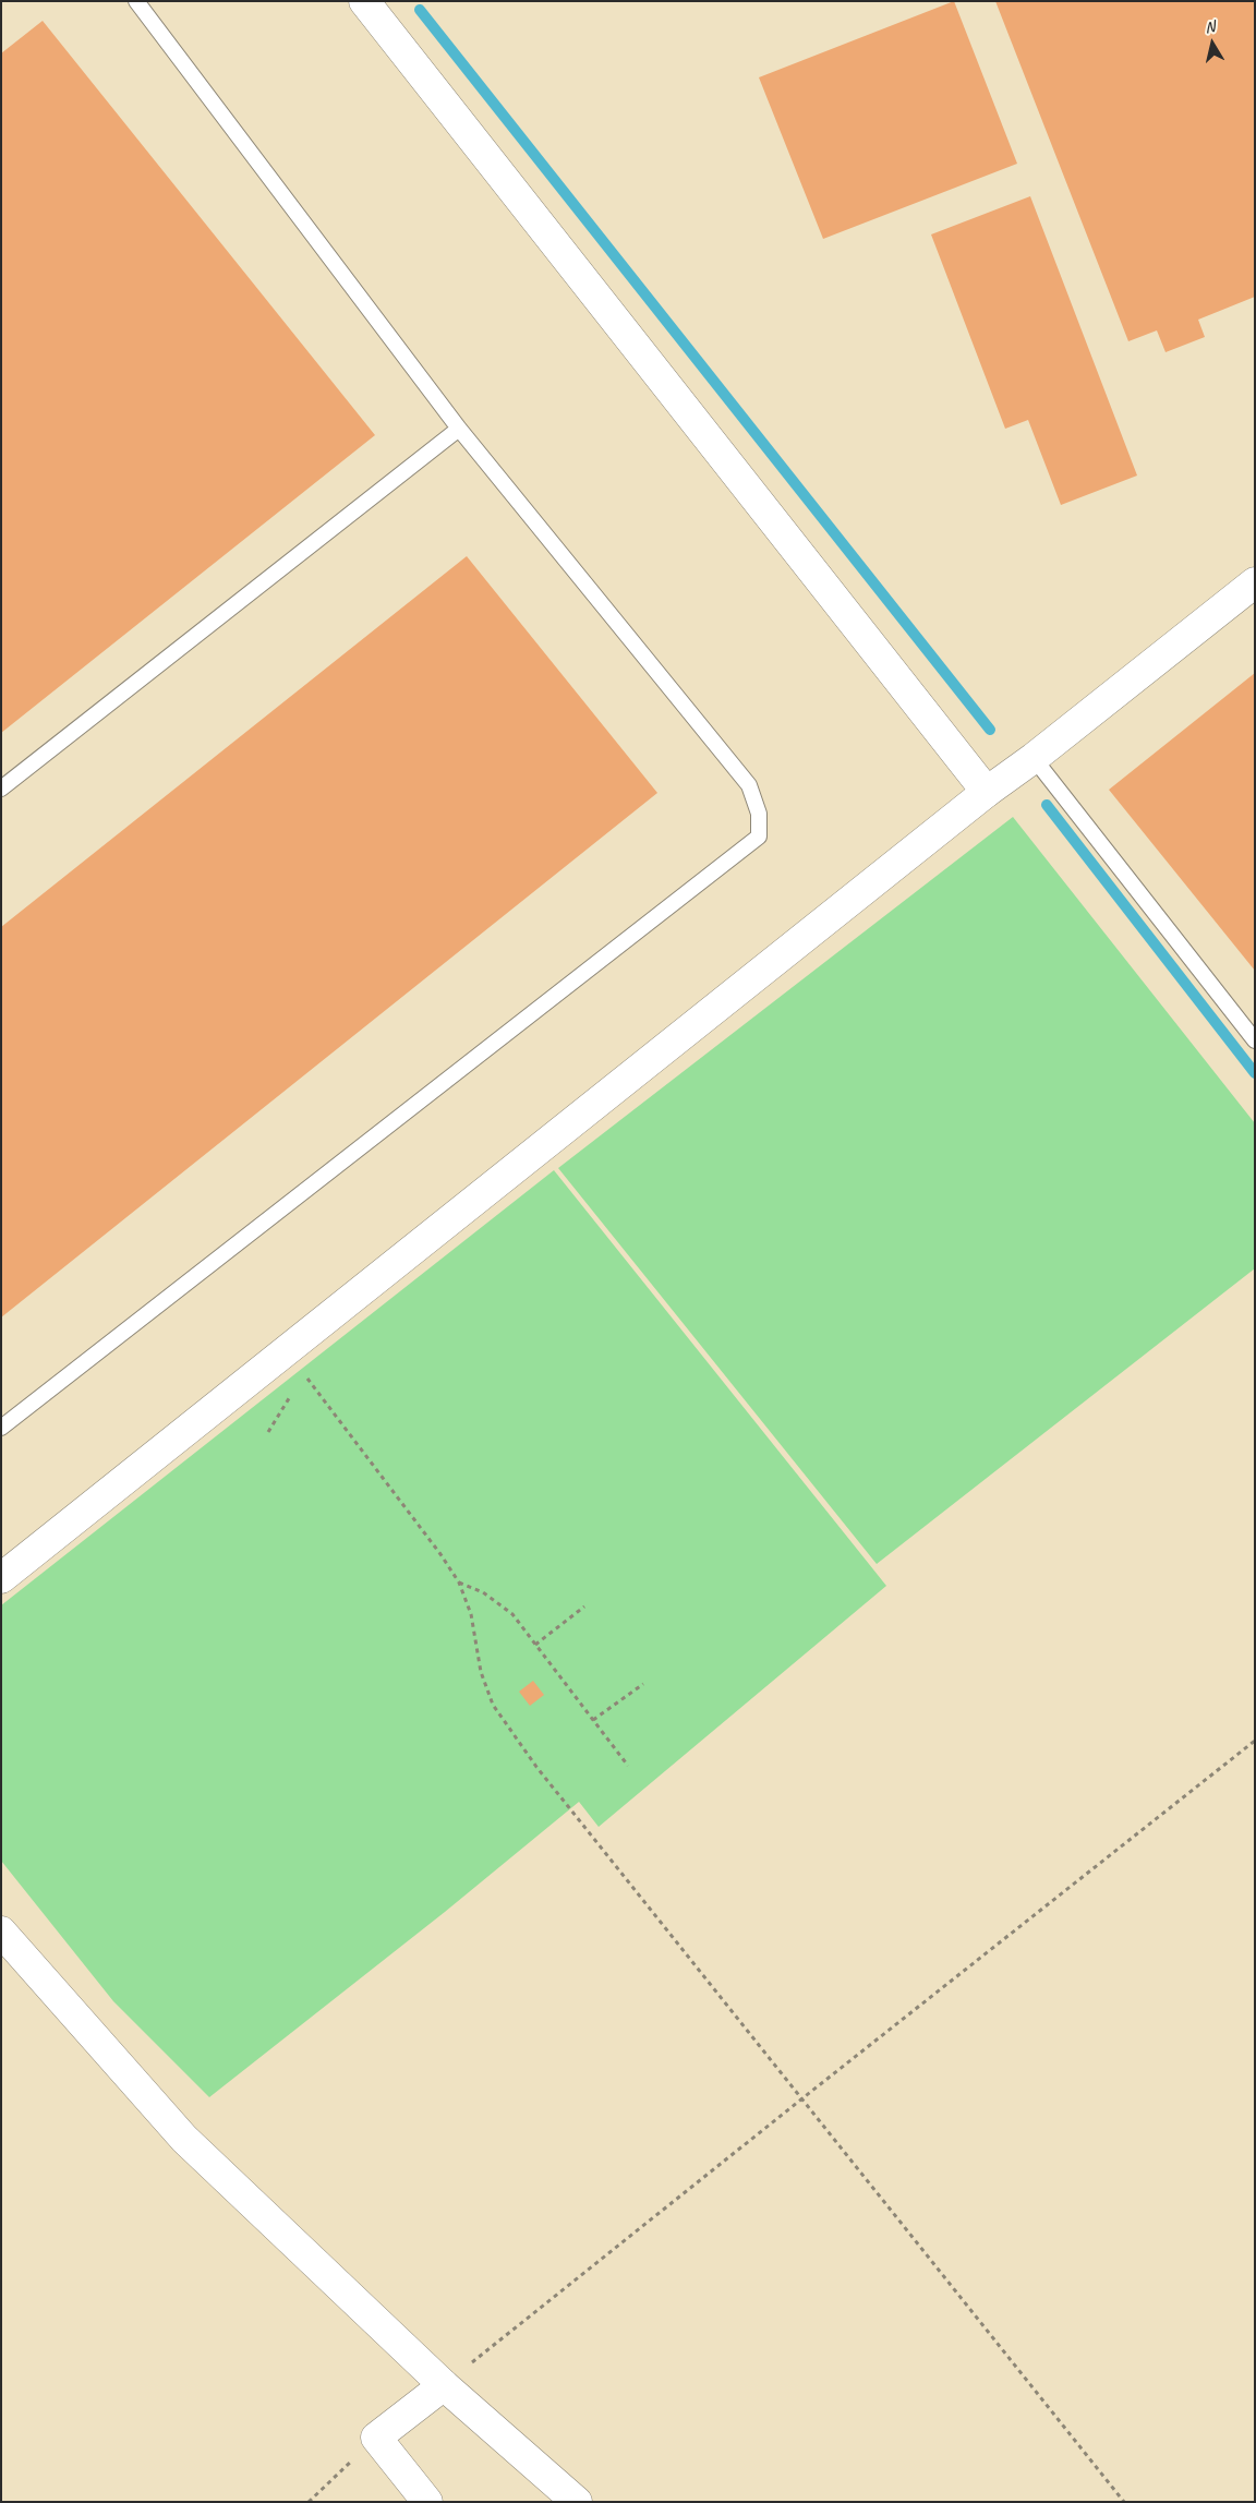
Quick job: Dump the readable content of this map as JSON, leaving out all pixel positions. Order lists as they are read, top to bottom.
{
  "north": "top"
}
